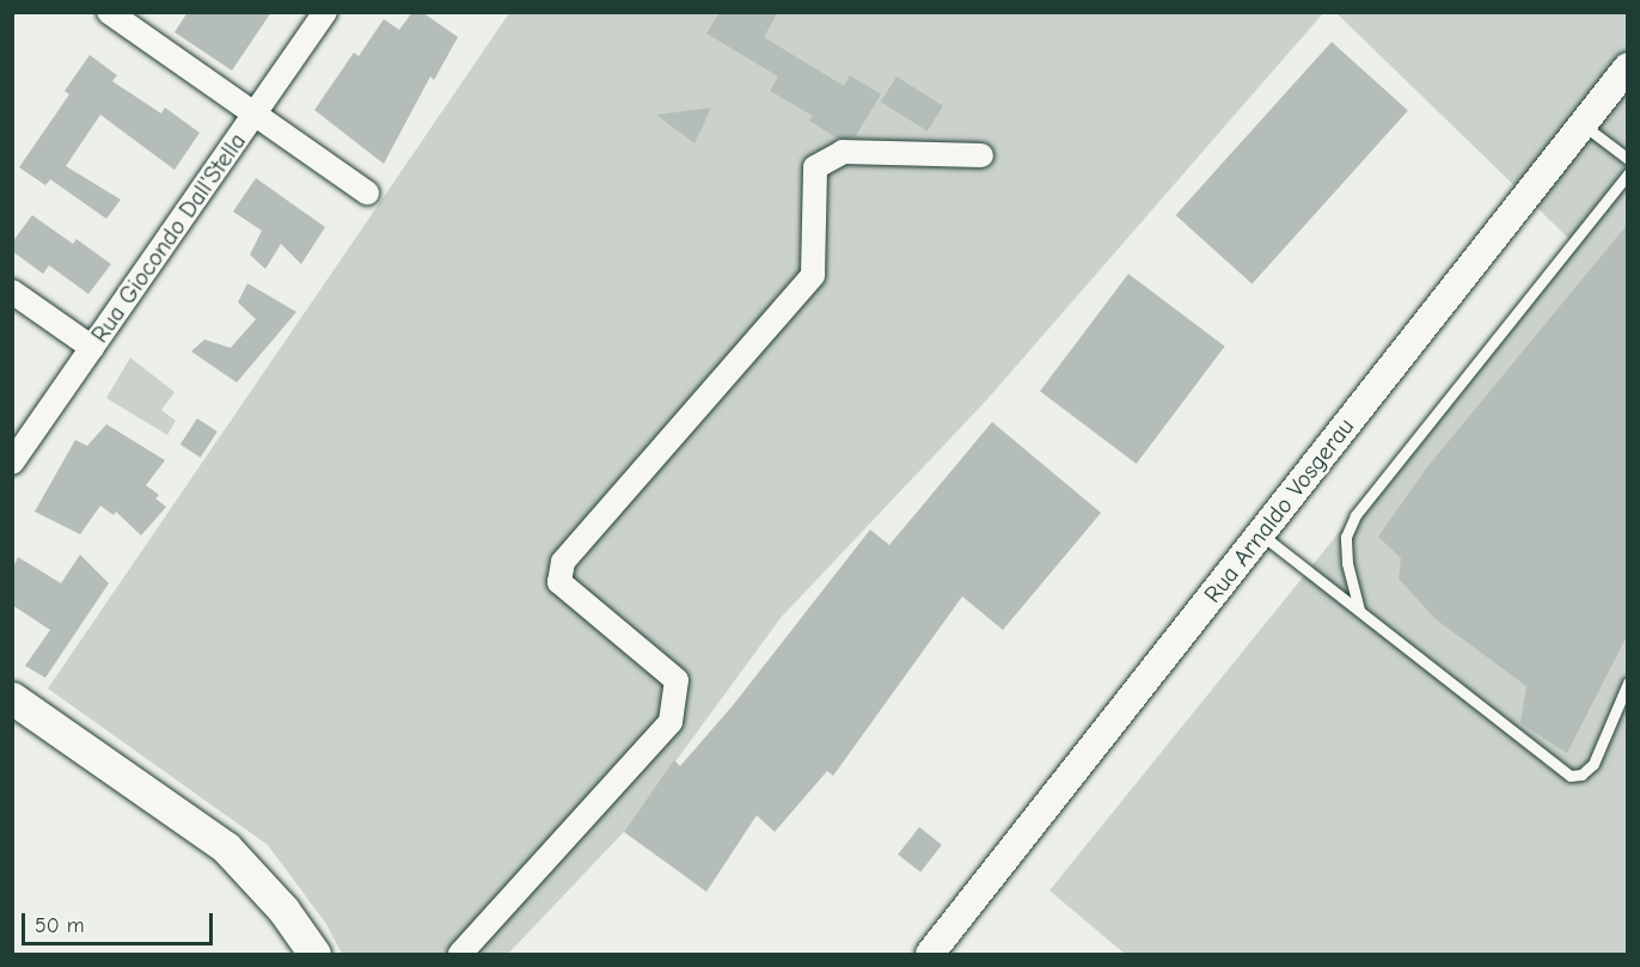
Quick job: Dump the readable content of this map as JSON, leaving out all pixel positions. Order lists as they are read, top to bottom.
{
  "streets": {
    "street": ["Rua Giocondo Dall'Stella", "Rua Arnaldo Vosgerau"]
  },
  "scale_bar": "50 m"
}
